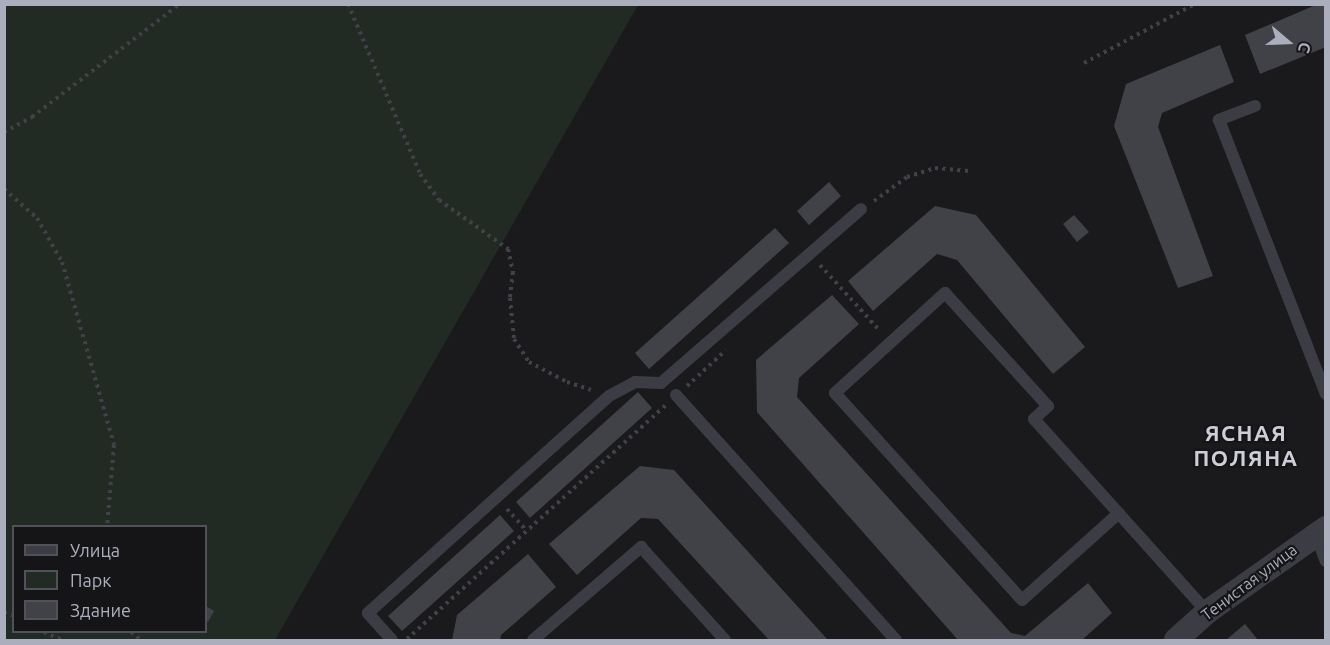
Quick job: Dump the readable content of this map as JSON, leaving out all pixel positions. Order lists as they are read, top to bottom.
{
  "streets": {
    "street": ["Тенистая улица"]
  },
  "districts": ["ЯСНАЯ ПОЛЯНА"],
  "legend": ["Улица", "Парк", "Здание"],
  "north": "right"
}
